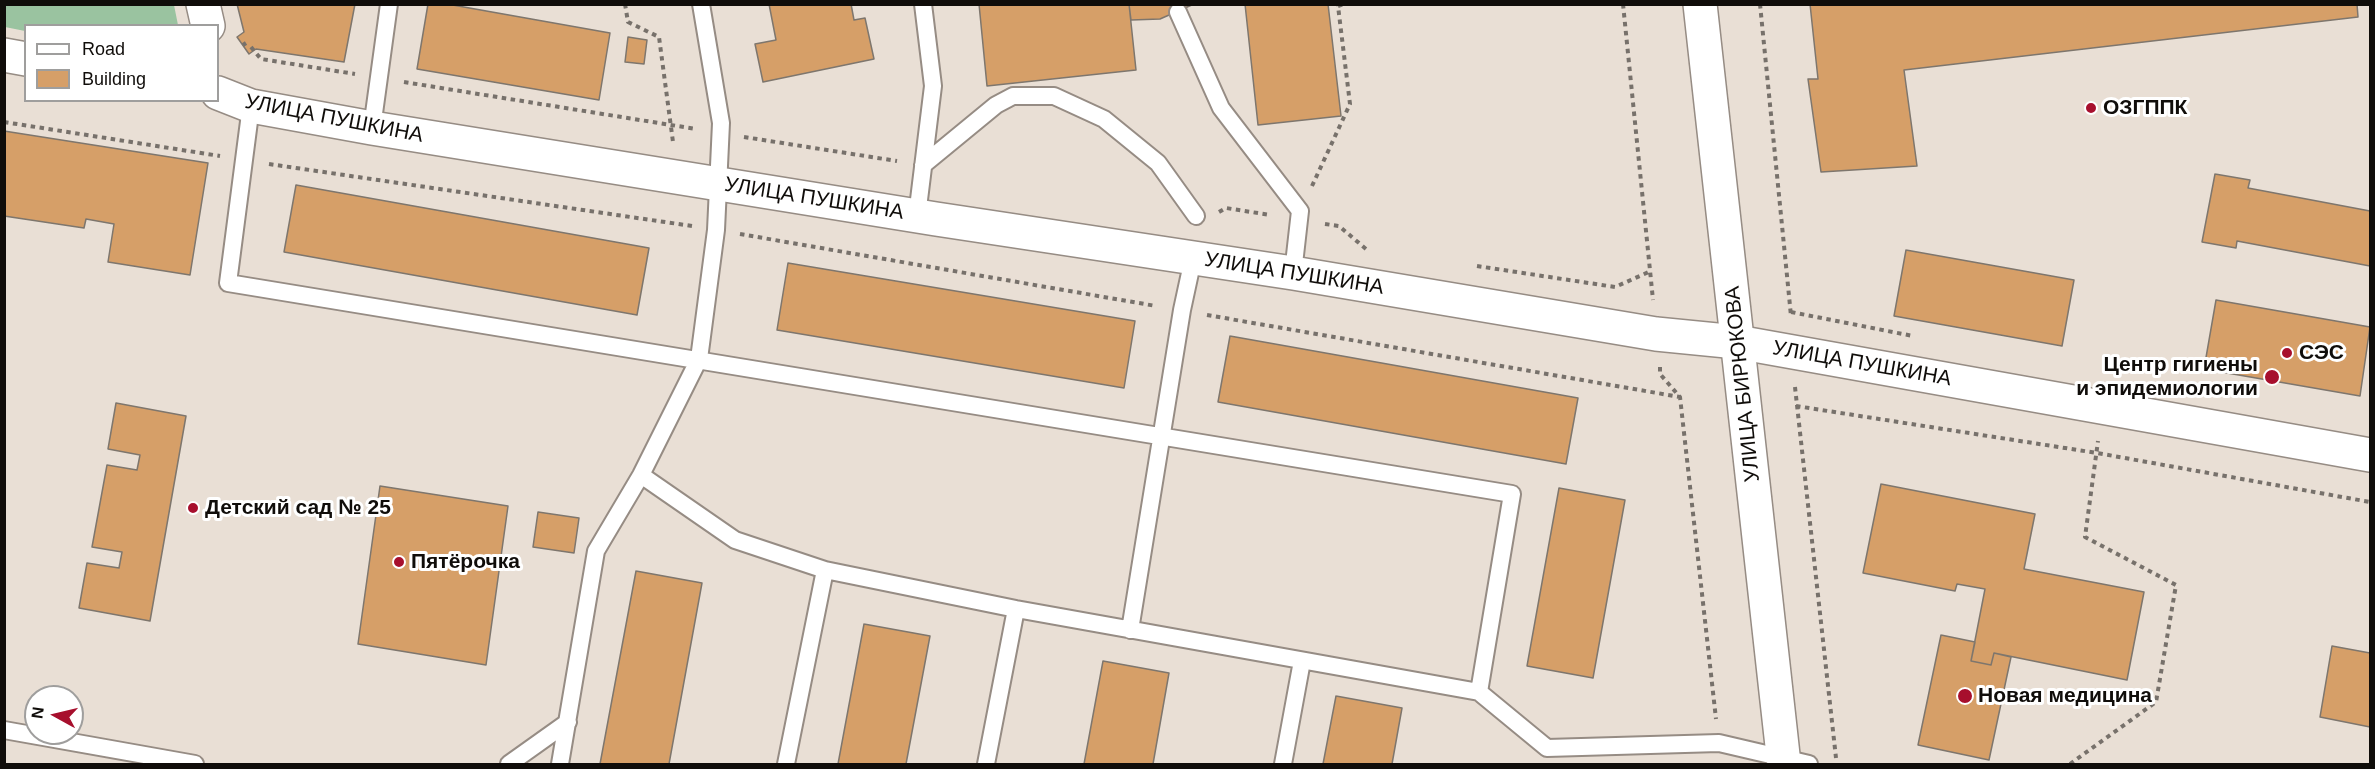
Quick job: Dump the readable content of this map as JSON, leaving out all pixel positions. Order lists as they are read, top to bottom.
{
  "streets": {
    "street": ["УЛИЦА ПУШКИНА", "УЛИЦА БИРЮКОВА"]
  },
  "crossings": [
    ["УЛИЦА ПУШКИНА", "УЛИЦА БИРЮКОВА"]
  ],
  "places": [
    "ОЗГППК",
    "СЭС",
    "Центр гигиены и эпидемиологии",
    "Детский сад № 25",
    "Пятёрочка",
    "Новая медицина"
  ],
  "legend": ["Road", "Building"],
  "north": "left"
}
